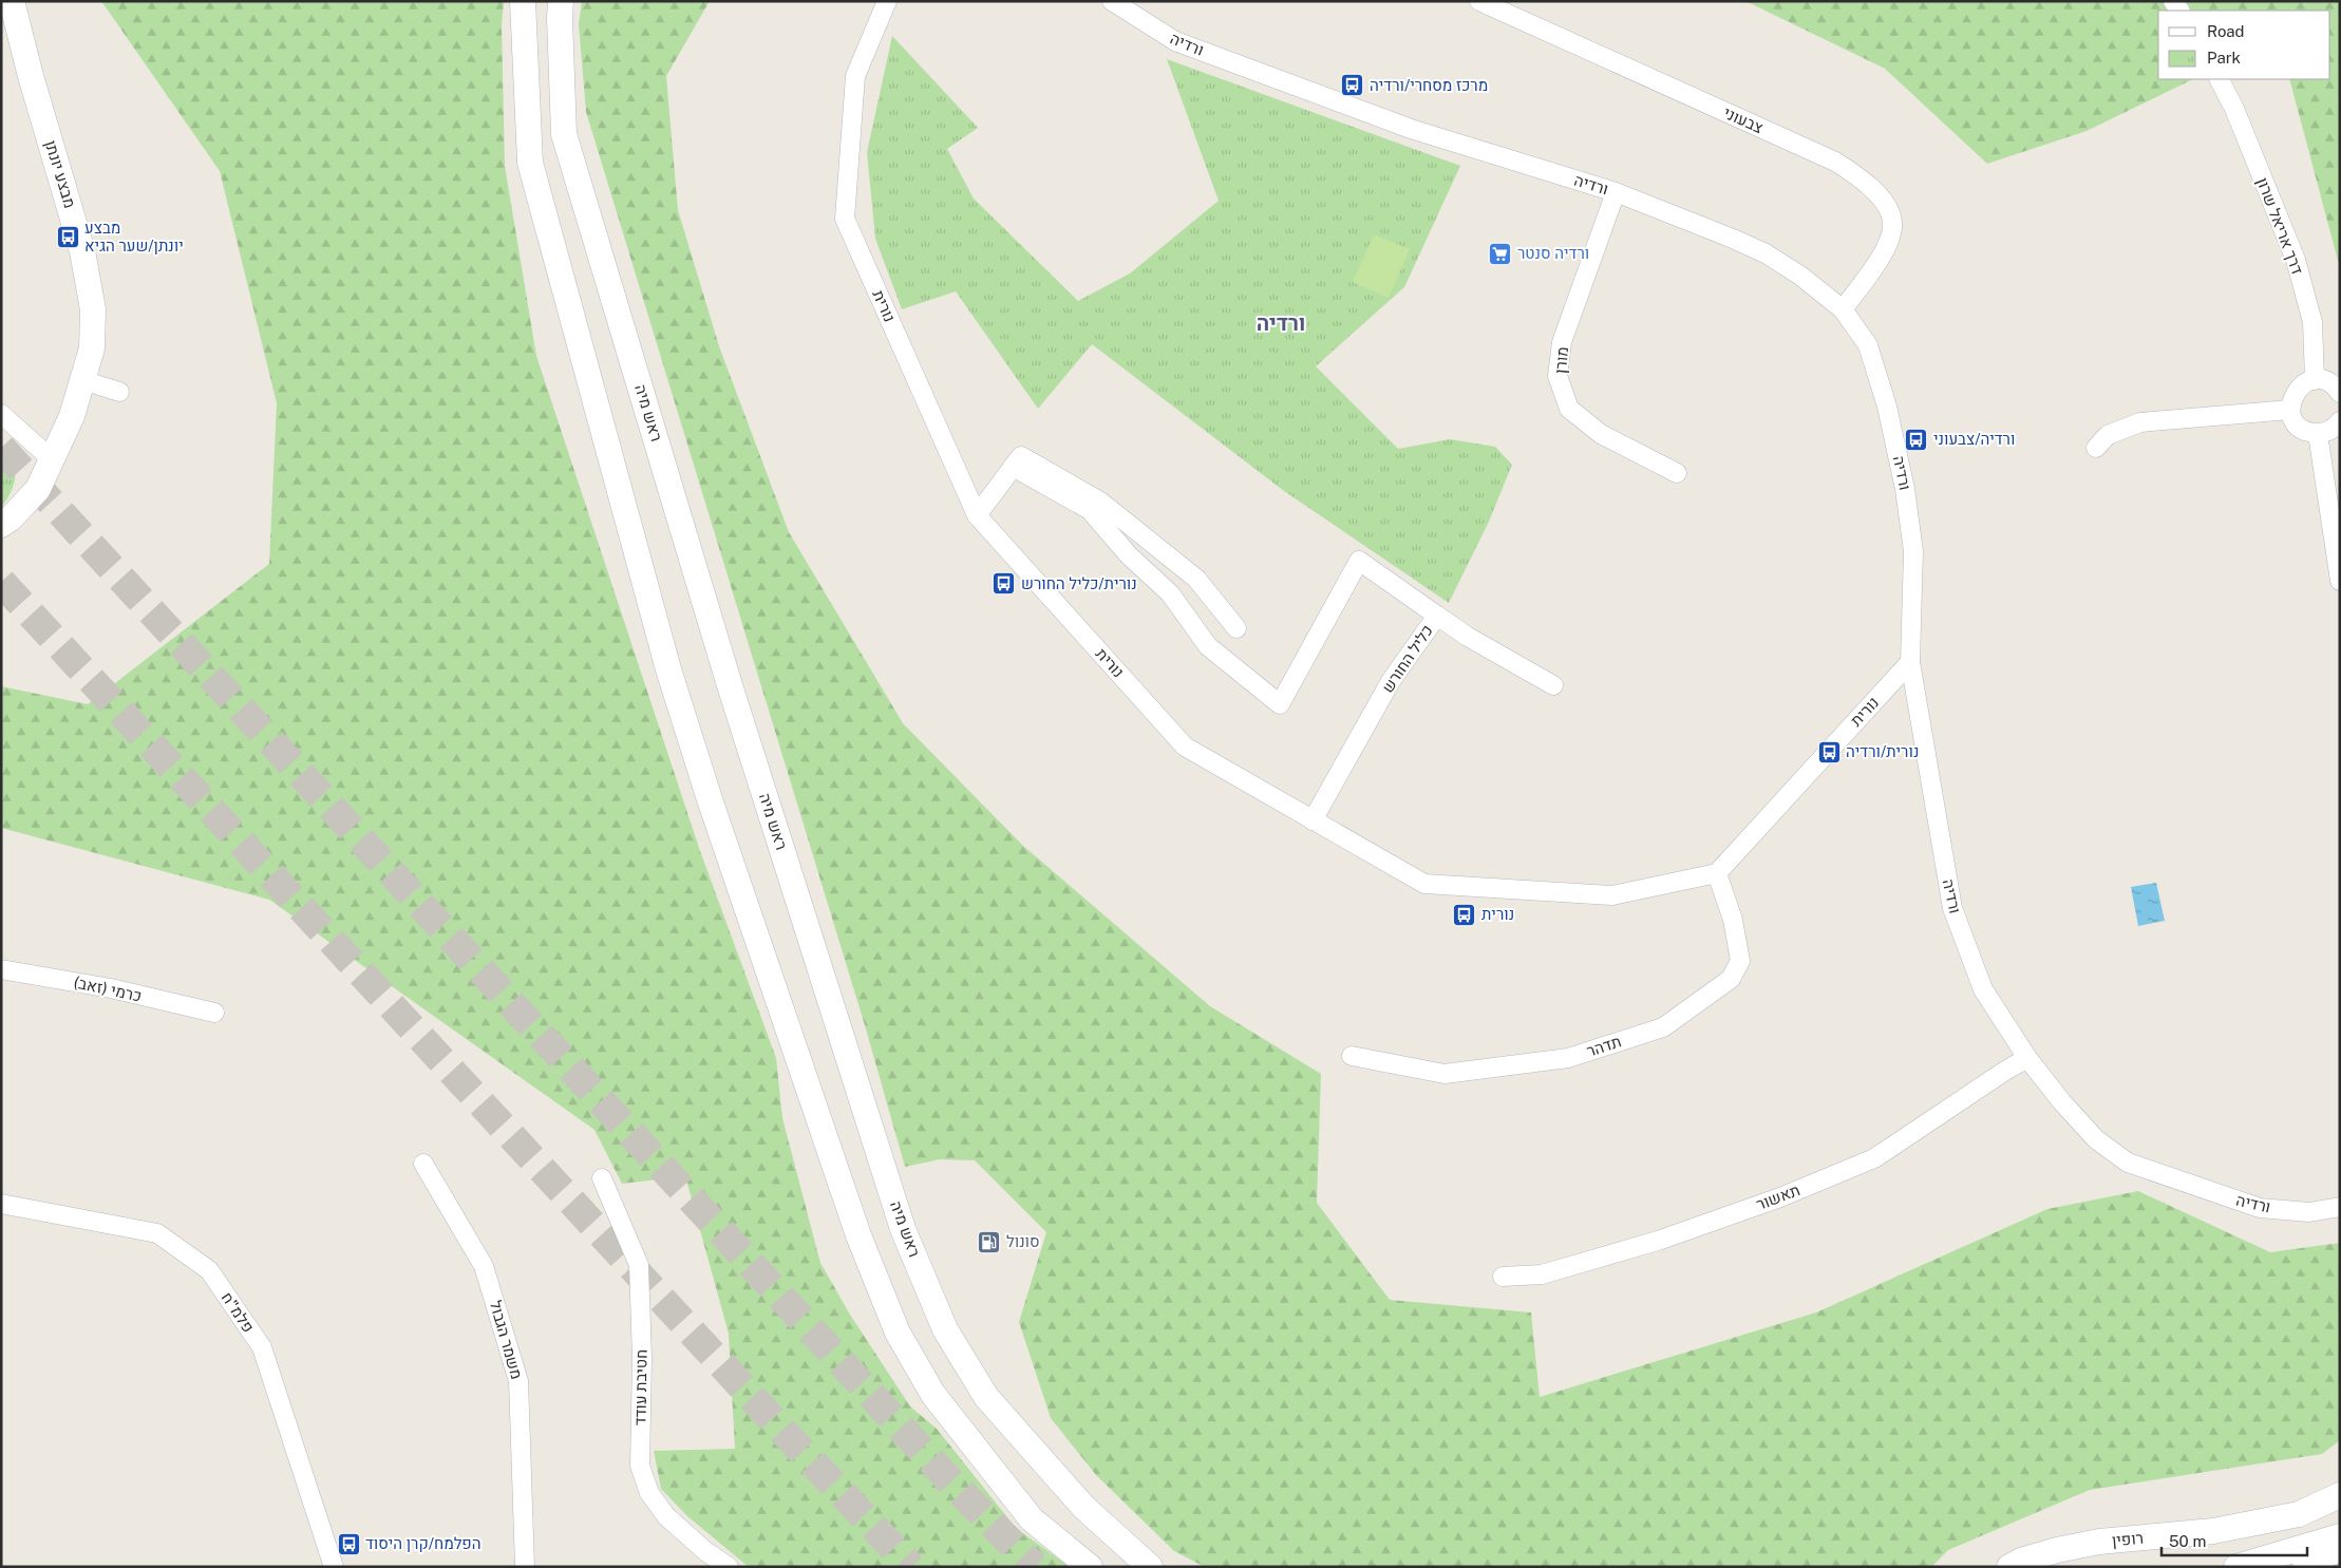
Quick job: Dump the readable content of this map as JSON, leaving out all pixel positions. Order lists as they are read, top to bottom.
{
  "streets": {
    "street": [
      "ורדיה",
      "צבעוני",
      "מבצע יונתן",
      "דרך אריאל שרון",
      "נורית",
      "מורן",
      "ראש מיה",
      "כליל החורש",
      "כרמי (זאב)",
      "תדהר",
      "תאשור",
      "פלמ\"ח",
      "משמר הגבול",
      "חטיבת עודד",
      "רופין"
    ]
  },
  "crossings": [
    ["ורדיה", "צבעוני"],
    ["ורדיה", "נורית"],
    ["ורדיה", "מורן"],
    ["ורדיה", "תאשור"],
    ["נורית", "כליל החורש"],
    ["נורית", "תדהר"]
  ],
  "districts": ["ורדיה"],
  "places": {
    "bus stop": [
      "מרכז מסחרי/ורדיה",
      "מבצע יונתן/שער הגיא",
      "ורדיה/צבעוני",
      "נורית/כליל החורש",
      "נורית/ורדיה",
      "נורית",
      "הפלמח/קרן היסוד"
    ],
    "supermarket": ["ורדיה סנטר"],
    "fuel station": ["סונול"]
  },
  "legend": ["Road", "Park"],
  "scale_bar": "50 m"
}
